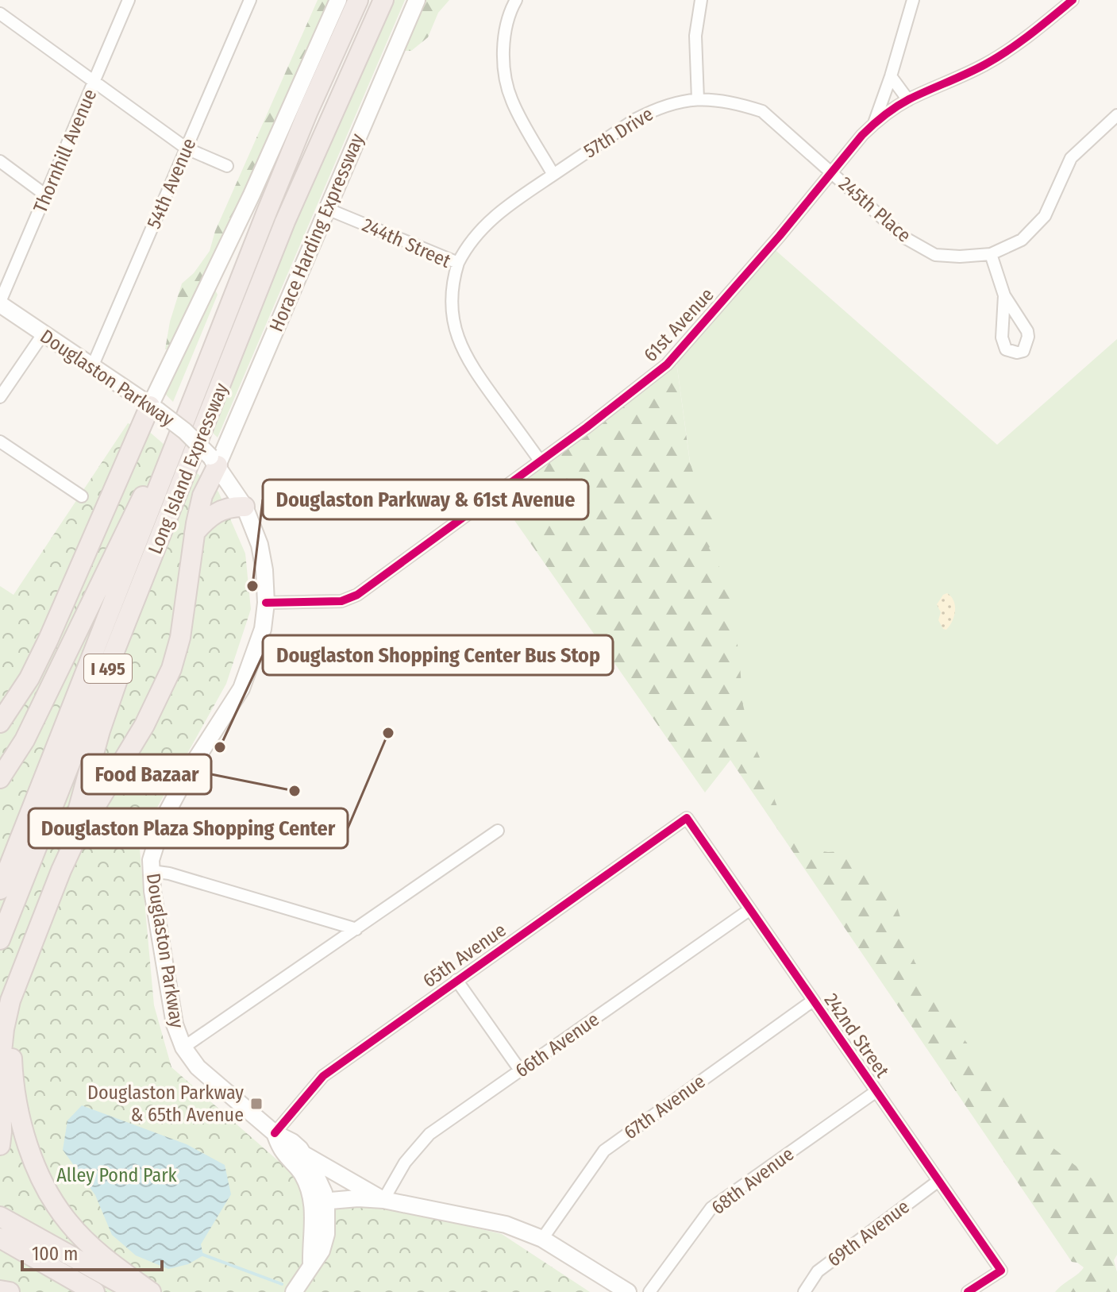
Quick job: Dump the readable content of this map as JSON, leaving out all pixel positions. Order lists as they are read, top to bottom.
{
  "streets": {
    "highway": ["Long Island Expressway", "I 495"],
    "main road": ["Horace Harding Expressway", "Douglaston Parkway"],
    "street": [
      "57th Drive",
      "Thornhill Avenue",
      "54th Avenue",
      "245th Place",
      "244th Street",
      "61st Avenue",
      "65th Avenue",
      "242nd Street",
      "66th Avenue",
      "67th Avenue",
      "68th Avenue",
      "69th Avenue"
    ]
  },
  "crossings": [
    ["57th Drive", "245th Place"],
    ["57th Drive", "244th Street"],
    ["57th Drive", "61st Avenue"],
    ["Thornhill Avenue", "Douglaston Parkway"],
    ["54th Avenue", "Douglaston Parkway"],
    ["245th Place", "61st Avenue"],
    ["Horace Harding Expressway", "244th Street"],
    ["Horace Harding Expressway", "Douglaston Parkway"],
    ["244th Street", "61st Avenue"],
    ["61st Avenue", "Douglaston Parkway"],
    ["Douglaston Parkway", "65th Avenue"],
    ["Douglaston Parkway", "66th Avenue"],
    ["Douglaston Parkway", "67th Avenue"],
    ["65th Avenue", "242nd Street"],
    ["242nd Street", "66th Avenue"],
    ["242nd Street", "67th Avenue"],
    ["242nd Street", "68th Avenue"],
    ["242nd Street", "69th Avenue"]
  ],
  "parks": ["Alley Pond Park"],
  "places": {
    "other": [
      "Douglaston Parkway & 61st Avenue",
      "Douglaston Plaza Shopping Center",
      "Douglaston Shopping Center Bus Stop",
      "Food Bazaar"
    ],
    "transit": ["Douglaston Parkway & 65th Avenue"]
  },
  "scale_bar": "100 m"
}
